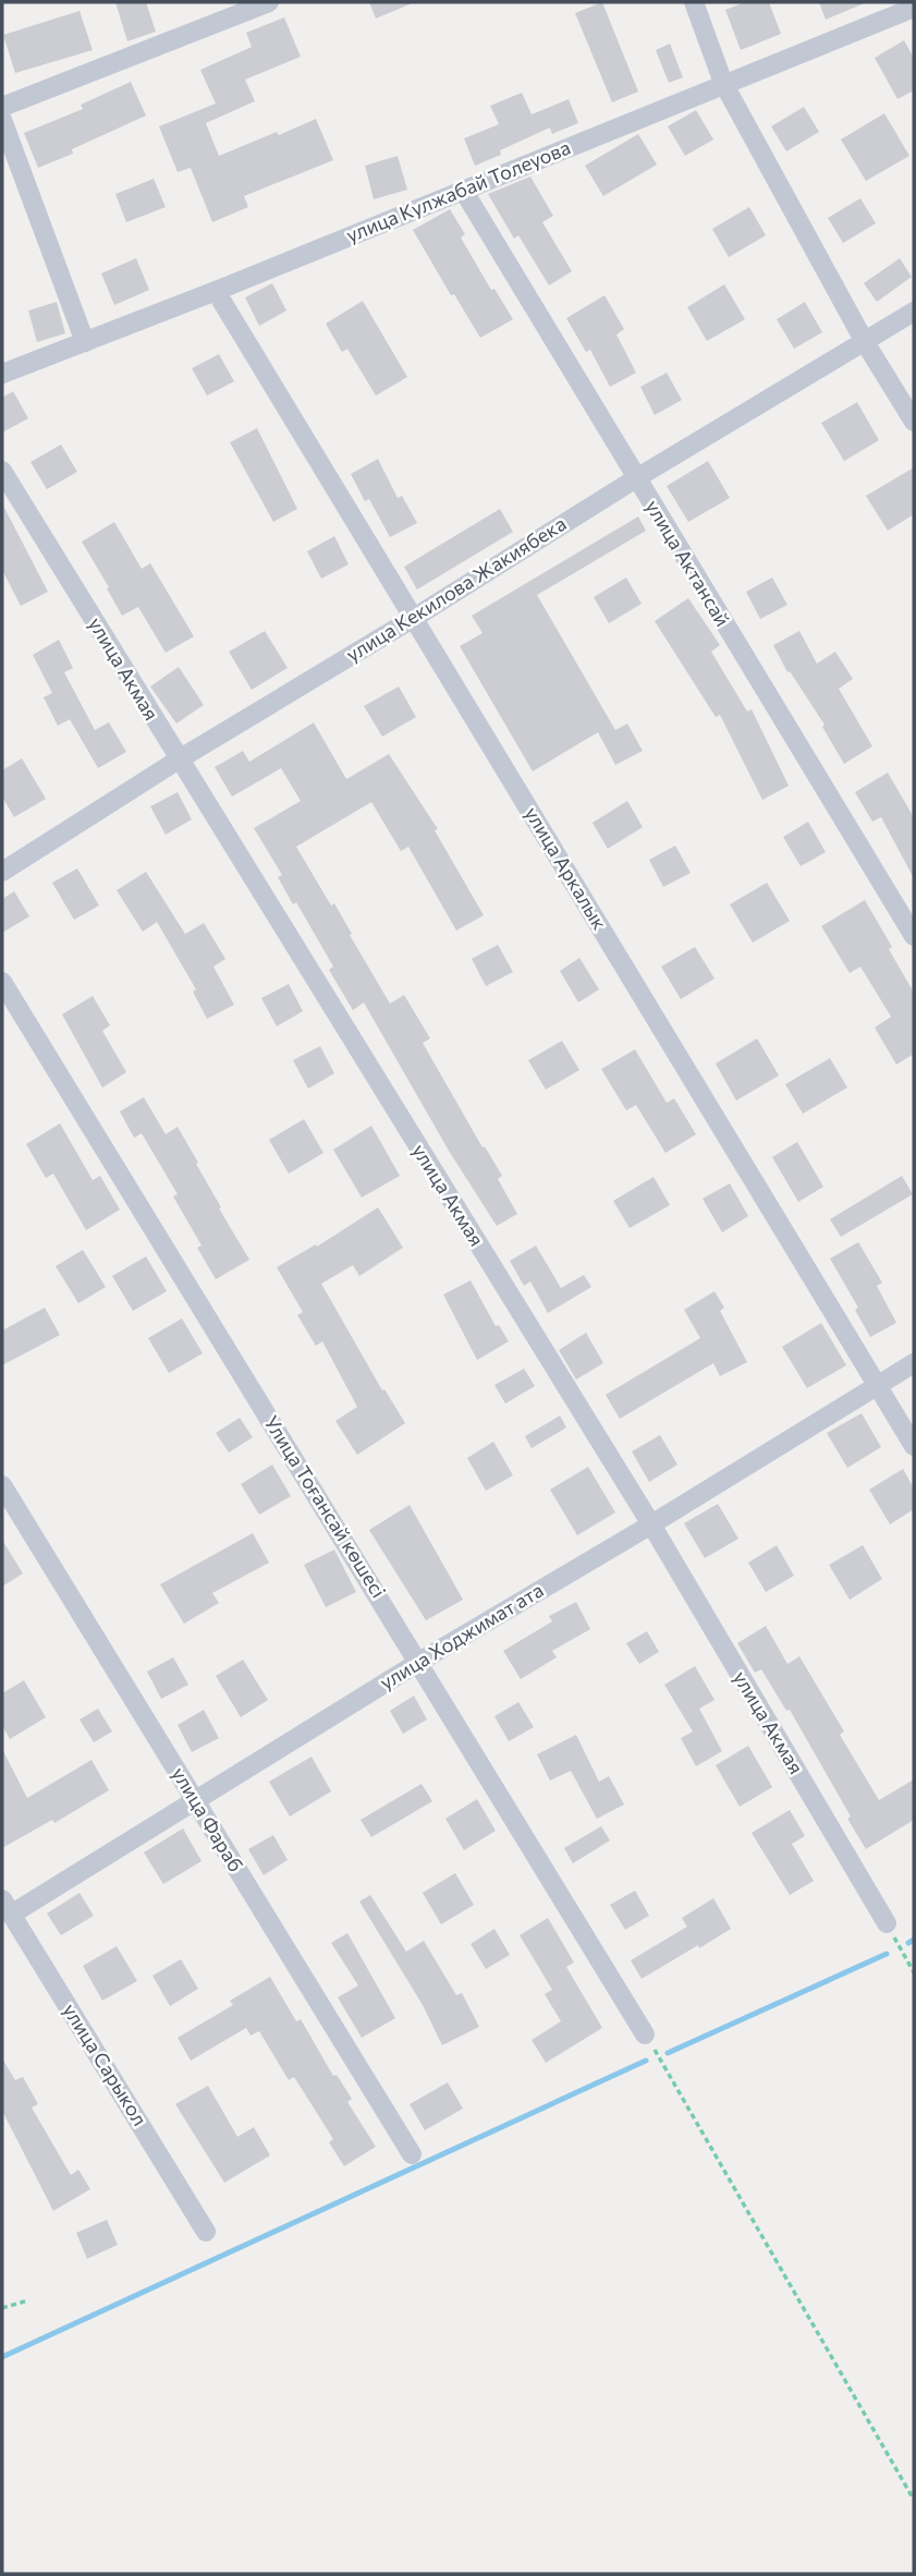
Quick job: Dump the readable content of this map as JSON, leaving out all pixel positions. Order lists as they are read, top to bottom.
{
  "streets": {
    "street": [
      "улица Кулжабай Толеуова",
      "улица Актансай",
      "улица Кекилова Жакиябека",
      "улица Акмая",
      "улица Аркалык",
      "Улица Тоғансай көшесі",
      "улица Ходжимат ата",
      "улица Фараб",
      "улица Сарыкол"
    ]
  },
  "crossings": [
    ["улица Кулжабай Толеуова", "улица Актансай"],
    ["улица Кулжабай Толеуова", "улица Аркалык"],
    ["улица Актансай", "улица Кекилова Жакиябека"],
    ["улица Кекилова Жакиябека", "улица Акмая"],
    ["улица Кекилова Жакиябека", "улица Аркалык"],
    ["улица Акмая", "улица Ходжимат ата"],
    ["улица Аркалык", "улица Ходжимат ата"],
    ["Улица Тоғансай көшесі", "улица Ходжимат ата"],
    ["улица Ходжимат ата", "улица Фараб"],
    ["улица Ходжимат ата", "улица Сарыкол"]
  ]
}
